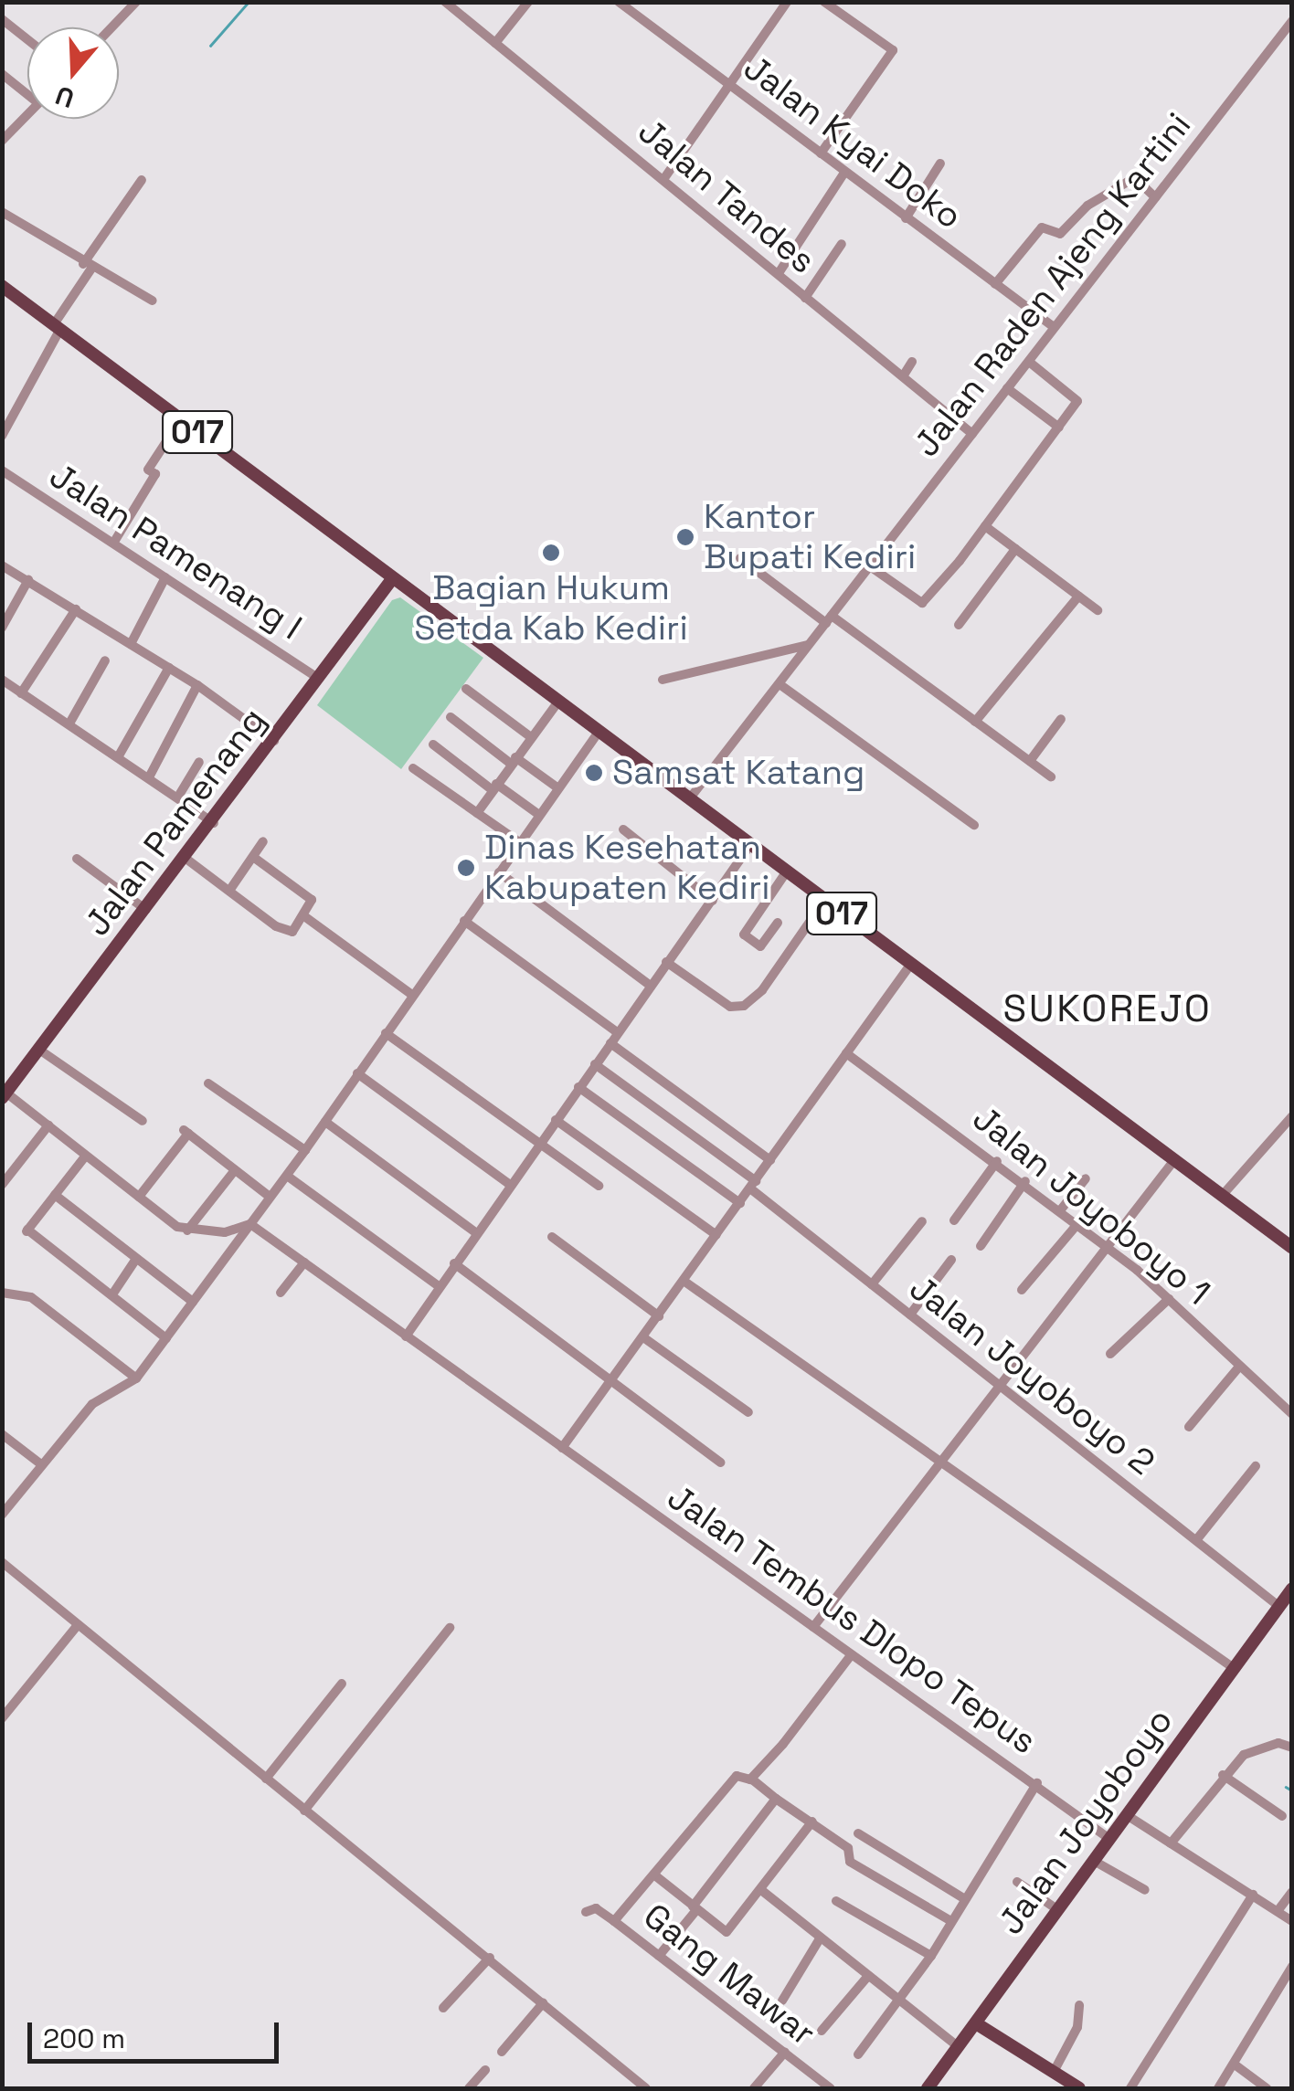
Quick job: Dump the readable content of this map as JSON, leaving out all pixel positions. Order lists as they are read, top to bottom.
{
  "streets": {
    "main road": ["017", "Jalan Pamenang", "Jalan Joyoboyo"],
    "street": [
      "Jalan Kyai Doko",
      "Jalan Tandes",
      "Jalan Raden Ajeng Kartini",
      "Jalan Pamenang I",
      "Jalan Joyoboyo 1",
      "Jalan Joyoboyo 2",
      "Jalan Tembus Dlopo Tepus",
      "Gang Mawar"
    ]
  },
  "crossings": [
    ["Jalan Kyai Doko", "Jalan Raden Ajeng Kartini"],
    ["Jalan Tandes", "Jalan Raden Ajeng Kartini"],
    ["Jalan Raden Ajeng Kartini", "017"],
    ["017", "Jalan Pamenang"],
    ["Jalan Pamenang I", "Jalan Pamenang"],
    ["Jalan Joyoboyo 2", "Jalan Joyoboyo"],
    ["Jalan Tembus Dlopo Tepus", "Jalan Joyoboyo"]
  ],
  "districts": ["SUKOREJO"],
  "places": [
    "Kantor Bupati Kediri",
    "Bagian Hukum Setda Kab Kediri",
    "Samsat Katang",
    "Dinas Kesehatan Kabupaten Kediri"
  ],
  "scale_bar": "200 m",
  "north": "bottom"
}
